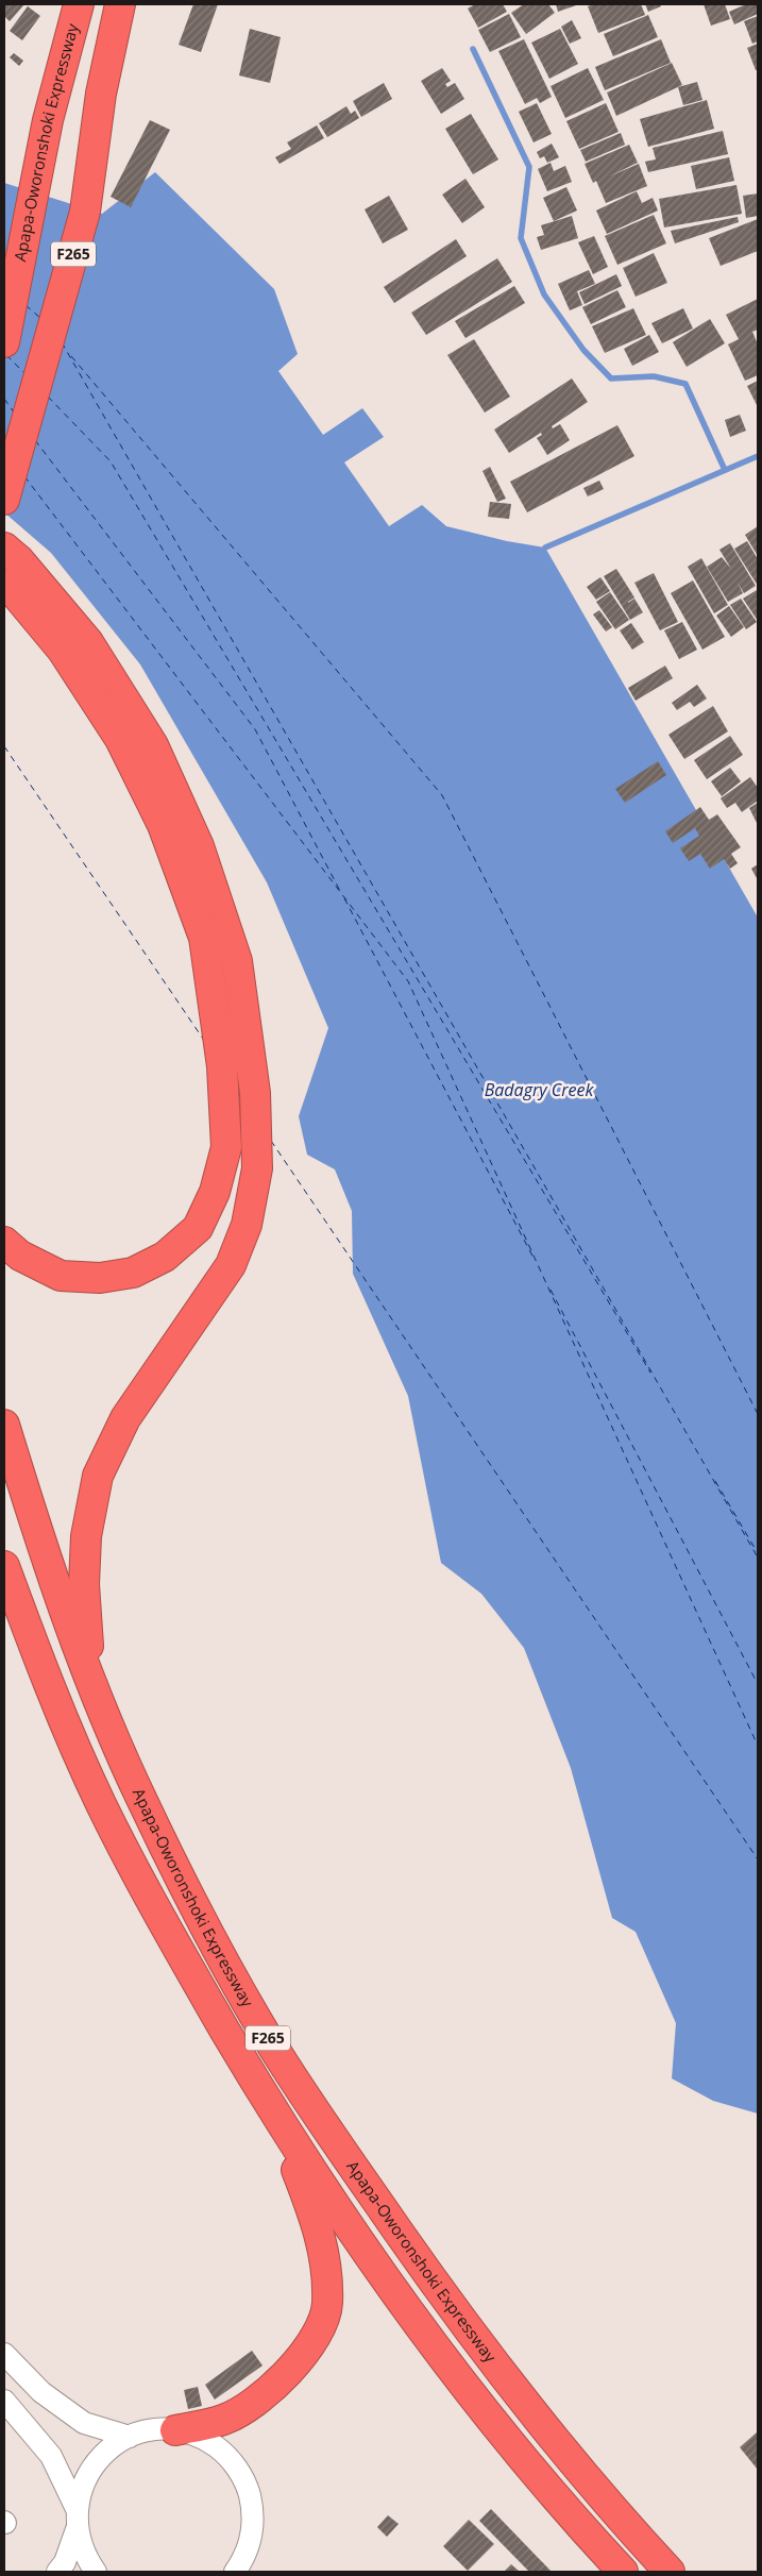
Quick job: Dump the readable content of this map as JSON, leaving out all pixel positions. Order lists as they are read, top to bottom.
{
  "streets": {
    "highway": ["Apapa-Oworonshoki Expressway", "F265"]
  },
  "water": ["Badagry Creek"]
}
